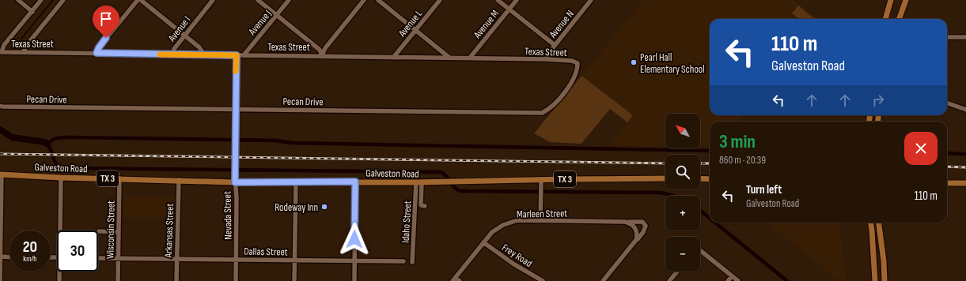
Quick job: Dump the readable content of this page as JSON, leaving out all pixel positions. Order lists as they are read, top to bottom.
{
  "streets": {
    "main road": ["Galveston Road", "TX 3"],
    "street": [
      "Avenue J",
      "Avenue L",
      "Avenue M",
      "Avenue N",
      "Avenue I",
      "Texas Street",
      "Pecan Drive",
      "Marleen Street",
      "Nevada Street",
      "Idaho Street",
      "Wisconsin Street",
      "Arkansas Street",
      "Dallas Street",
      "Frey Road"
    ]
  },
  "crossings": [
    ["Avenue J", "Texas Street"],
    ["Avenue L", "Texas Street"],
    ["Avenue M", "Texas Street"],
    ["Avenue N", "Texas Street"],
    ["Avenue I", "Texas Street"],
    ["Texas Street", "Pecan Drive"],
    ["Texas Street", "Nevada Street"],
    ["Pecan Drive", "Nevada Street"],
    ["Galveston Road", "Nevada Street"],
    ["Galveston Road", "Idaho Street"],
    ["Galveston Road", "Wisconsin Street"],
    ["Galveston Road", "Arkansas Street"],
    ["Marleen Street", "Frey Road"],
    ["Nevada Street", "Dallas Street"],
    ["Wisconsin Street", "Dallas Street"],
    ["Arkansas Street", "Dallas Street"]
  ],
  "places": ["Pearl Hall Elementary School", "Rodeway Inn"],
  "north": "top left",
  "page": {
    "turn": ["110 m", "Galveston Road"],
    "map_buttons": ["+", "−"],
    "heading": ["3 min", "860 m · 20:39"],
    "list": [
      {
        "name": "Turn left",
        "note": "Galveston Road",
        "value": "110 m"
      }
    ],
    "speed": "20 km/h",
    "limit": "30"
  }
}
